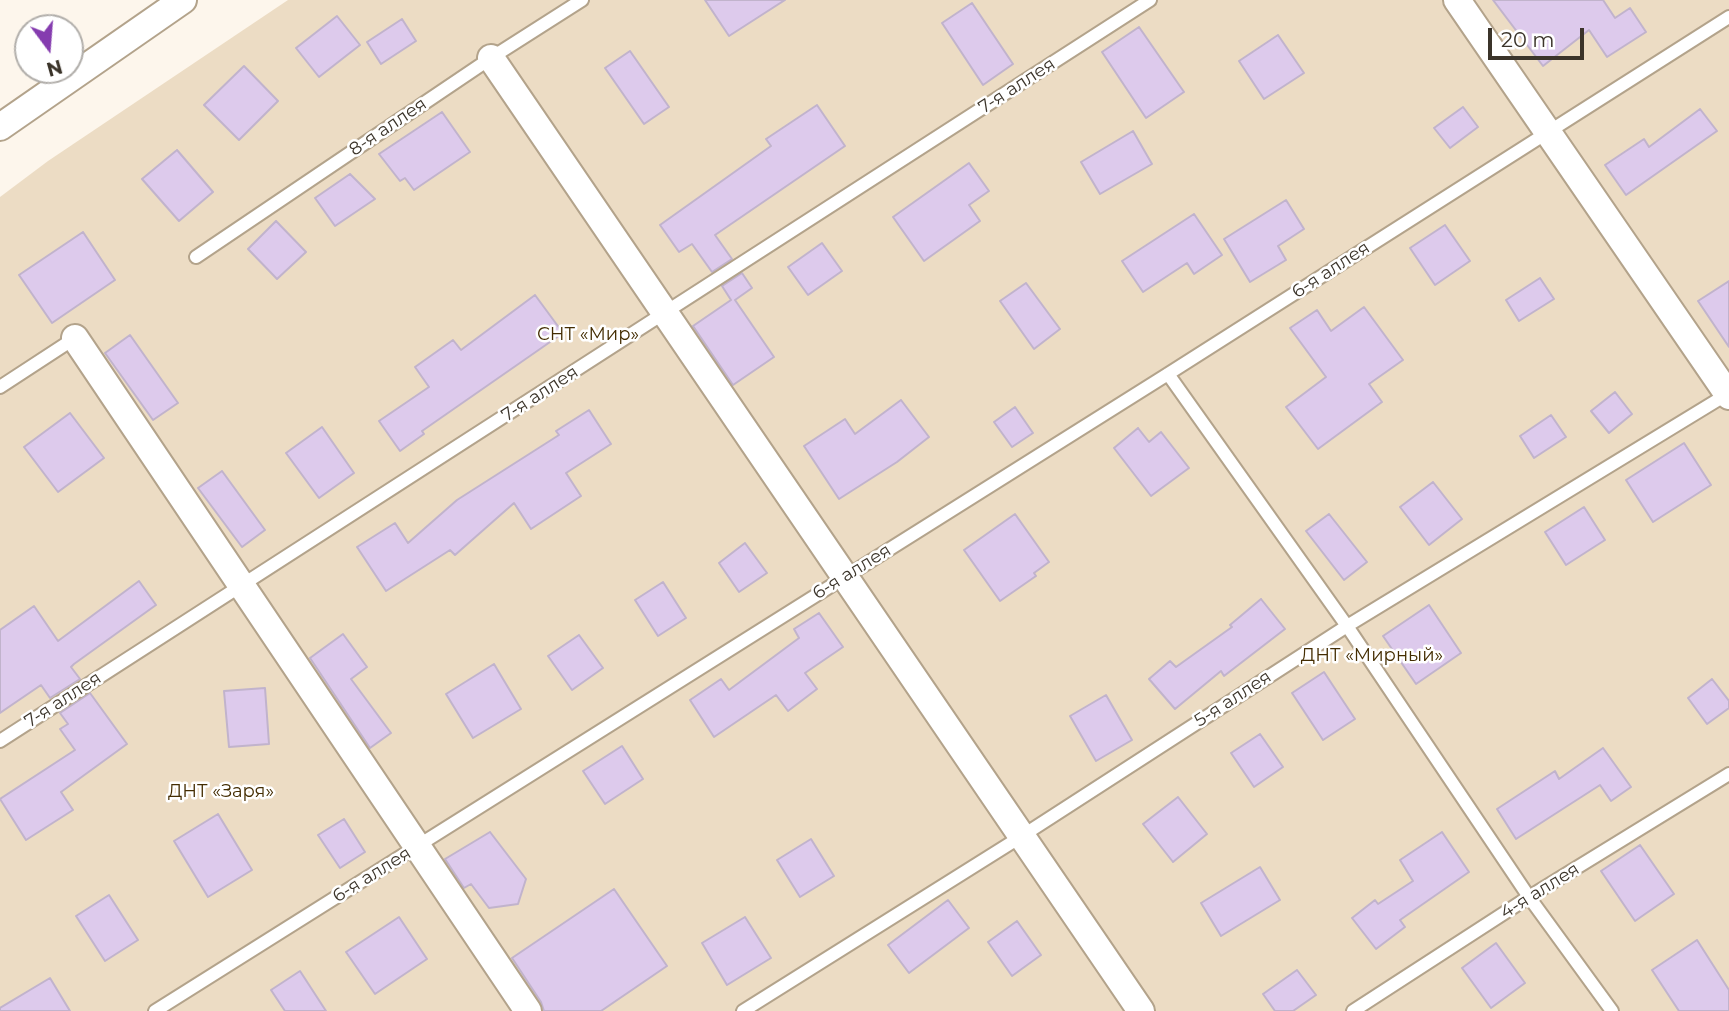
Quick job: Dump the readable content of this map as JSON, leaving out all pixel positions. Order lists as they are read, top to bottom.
{
  "streets": {
    "lane": [
      "7-я аллея",
      "8-я аллея",
      "6-я аллея",
      "5-я аллея",
      "4-я аллея"
    ]
  },
  "parks": ["СНТ «Мир»", "ДНТ «Мирный»", "ДНТ «Заря»"],
  "scale_bar": "20 m",
  "north": "bottom"
}
